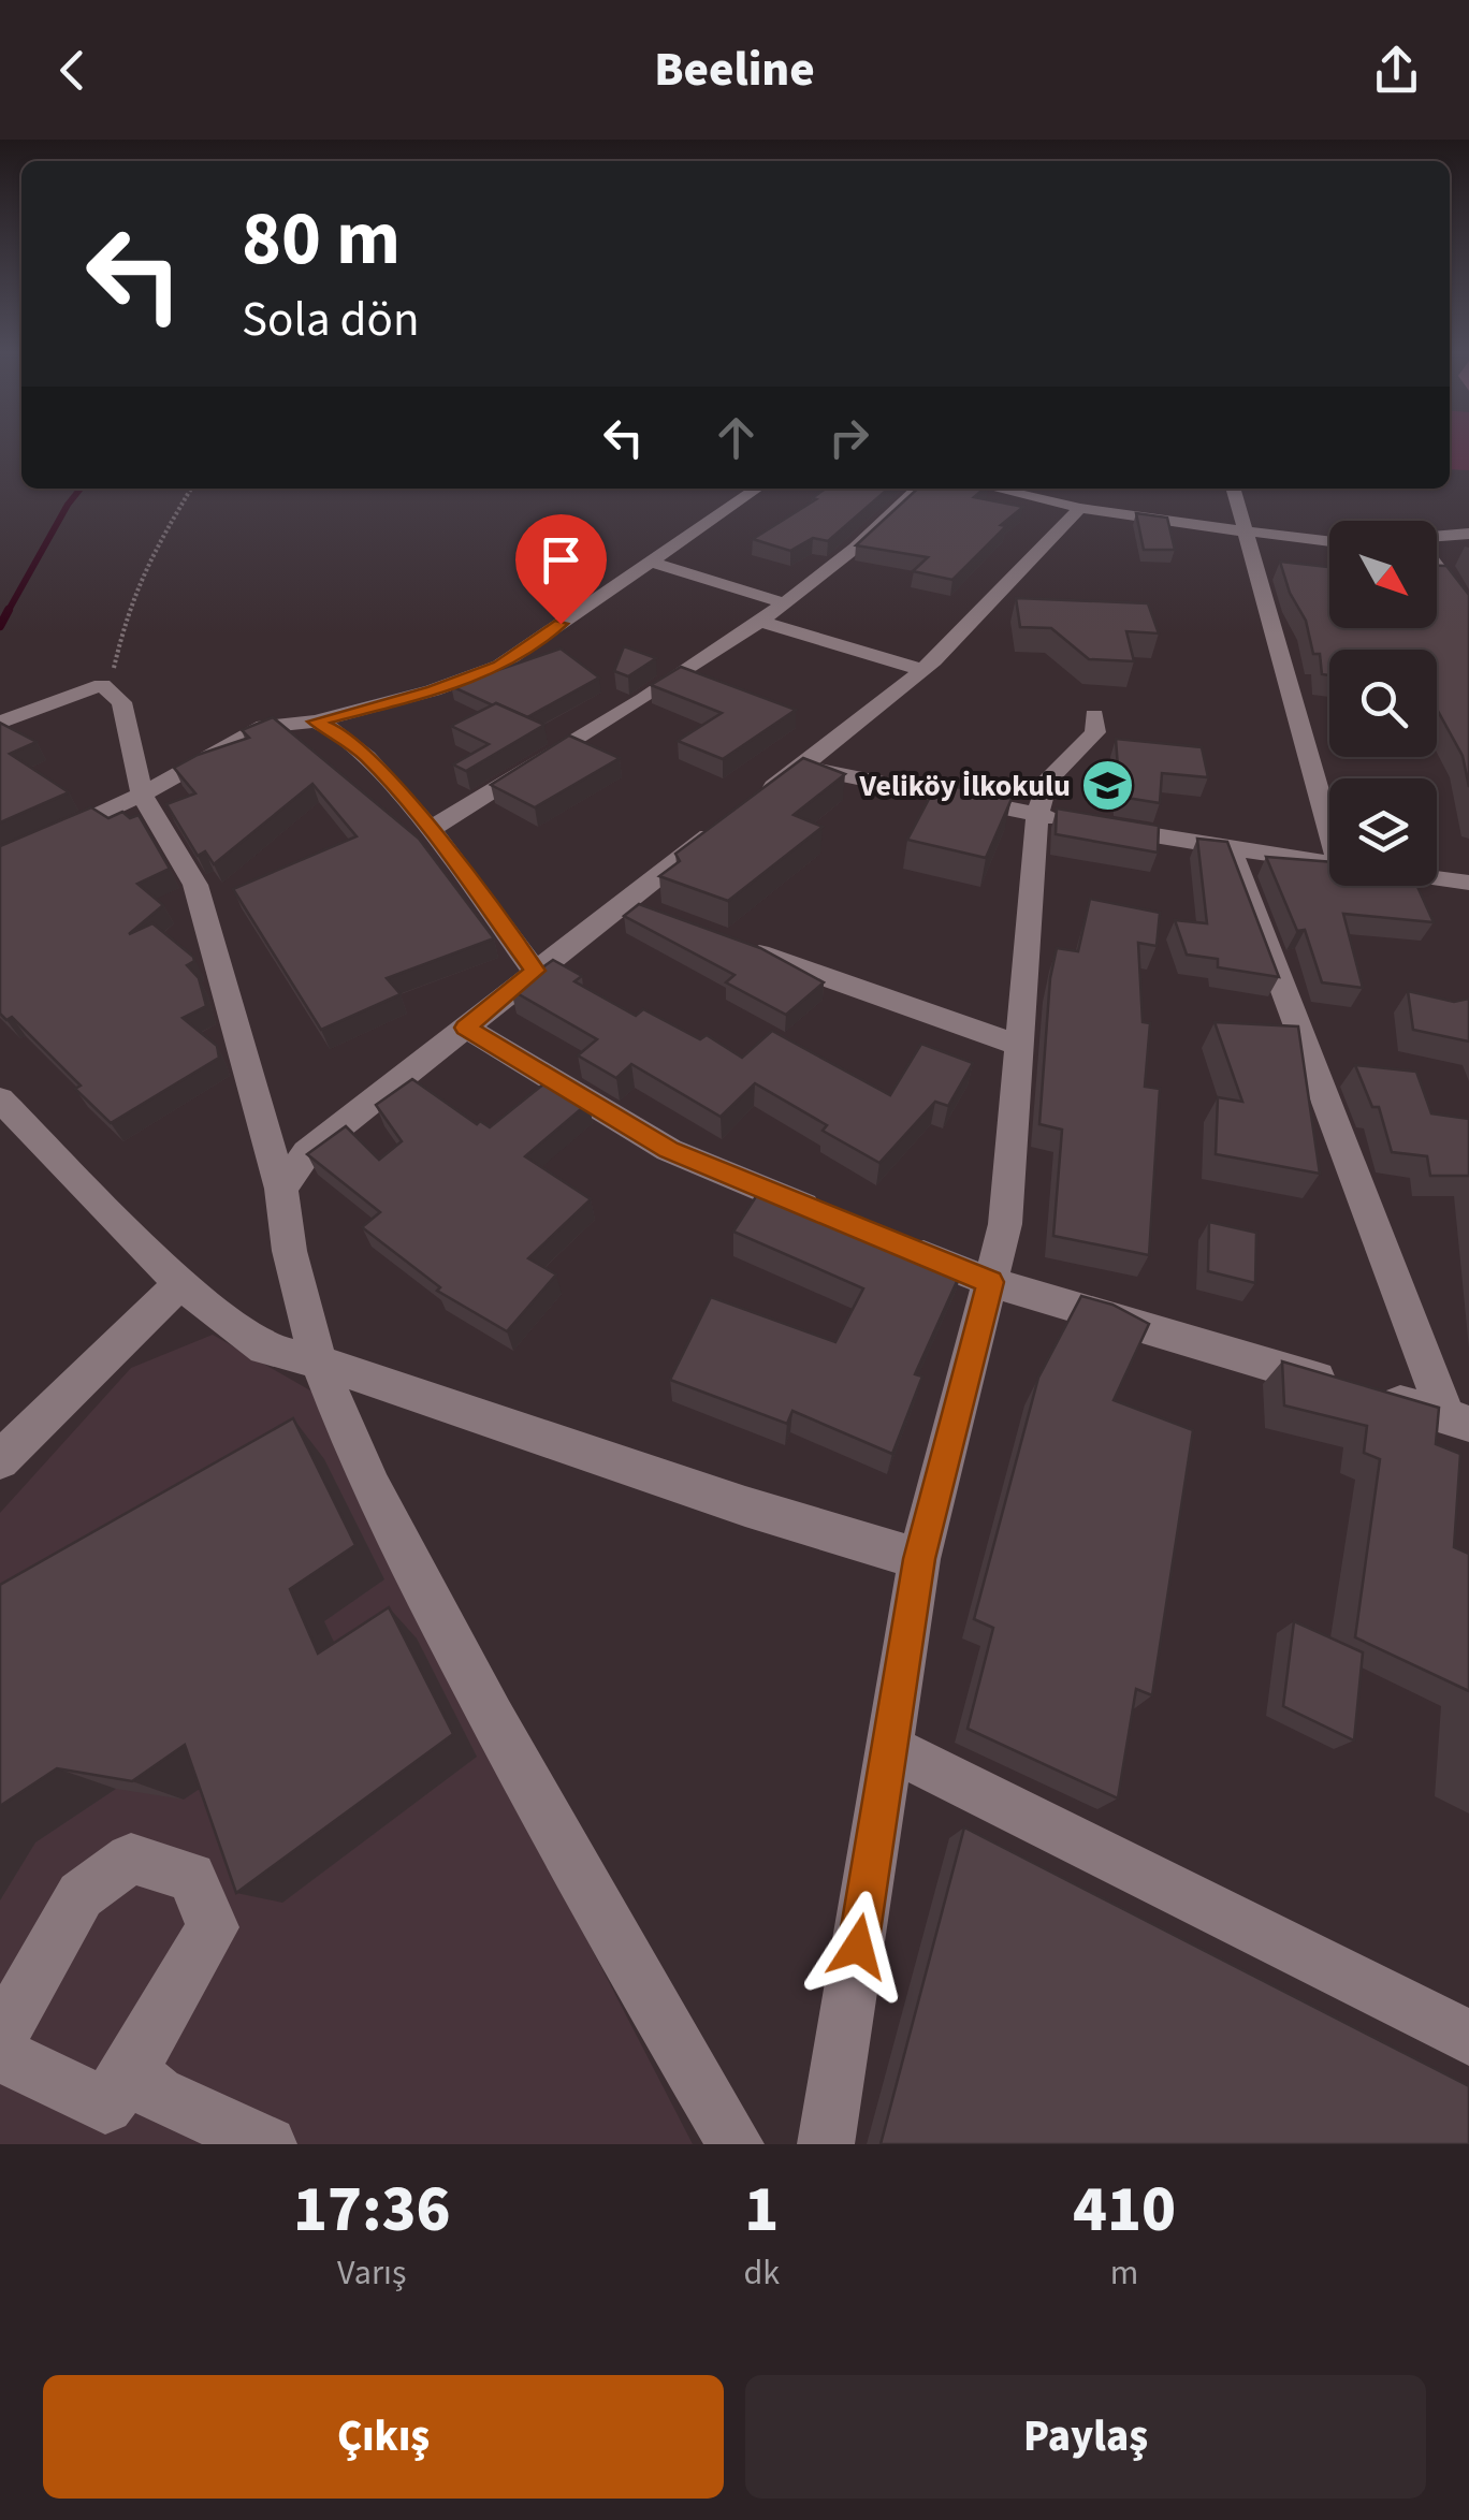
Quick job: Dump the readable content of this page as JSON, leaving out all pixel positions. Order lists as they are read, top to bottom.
{
  "places": {
    "school or university": ["Veliköy İlkokulu"]
  },
  "north": "bottom right",
  "page": {
    "header": "Beeline",
    "turn": ["80 m", "Sola dön"],
    "eta": [
      "17:36",
      "Varış",
      "1",
      "dk",
      "410",
      "m"
    ],
    "buttons": ["Çıkış", "Paylaş"]
  }
}
